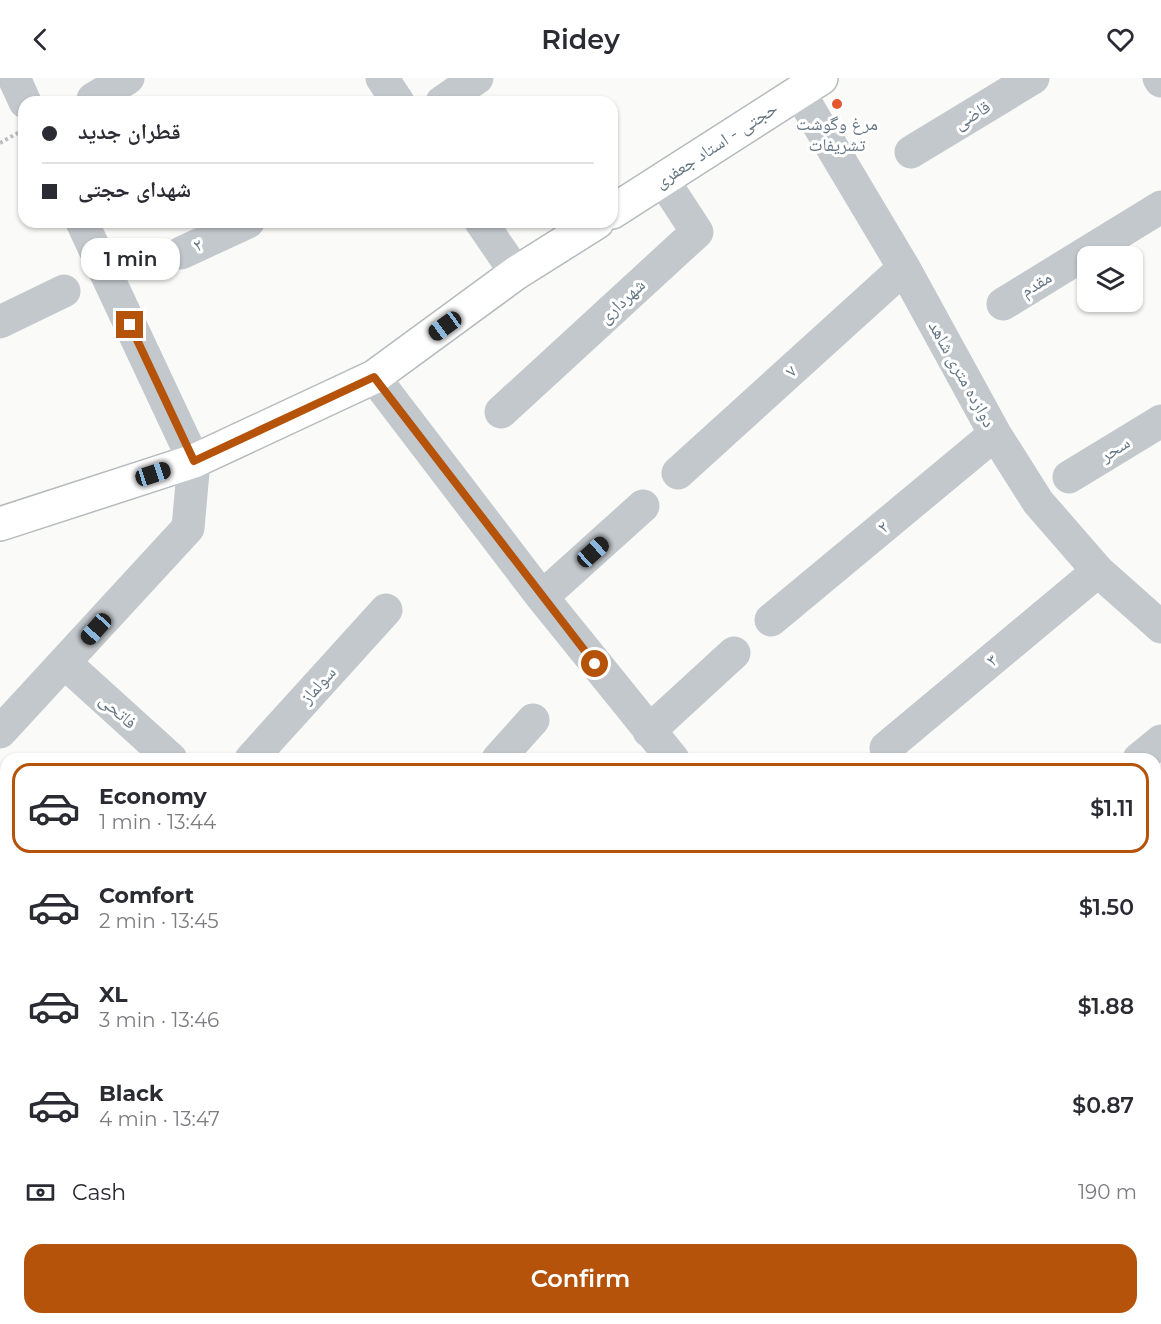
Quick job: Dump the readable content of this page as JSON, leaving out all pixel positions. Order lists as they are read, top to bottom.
{
  "streets": {
    "main road": ["حجتی - استاد جعفری"],
    "street": [
      "قاضی",
      "۲",
      "مقدم",
      "شهرداری",
      "۷",
      "دوازده متری شاهد",
      "سحر",
      "۳",
      "سولماز",
      "فاتحی"
    ]
  },
  "crossings": [
    ["حجتی - استاد جعفری", "شهرداری"],
    ["حجتی - استاد جعفری", "دوازده متری شاهد"],
    ["۲", "دوازده متری شاهد"],
    ["۷", "دوازده متری شاهد"],
    ["دوازده متری شاهد", "۳"]
  ],
  "places": ["مرغ وگوشت تشریفات"],
  "page": {
    "header": "Ridey",
    "banner": ["قطران جدید", "شهدای حجتی"],
    "bubble": "1 min",
    "list": [
      {
        "name": "Economy",
        "note": "1 min · 13:44",
        "value": "$1.11"
      },
      {
        "name": "Comfort",
        "note": "2 min · 13:45",
        "value": "$1.50"
      },
      {
        "name": "XL",
        "note": "3 min · 13:46",
        "value": "$1.88"
      },
      {
        "name": "Black",
        "note": "4 min · 13:47",
        "value": "$0.87"
      }
    ],
    "pay": ["Cash", "190 m"],
    "buttons": "Confirm"
  }
}
